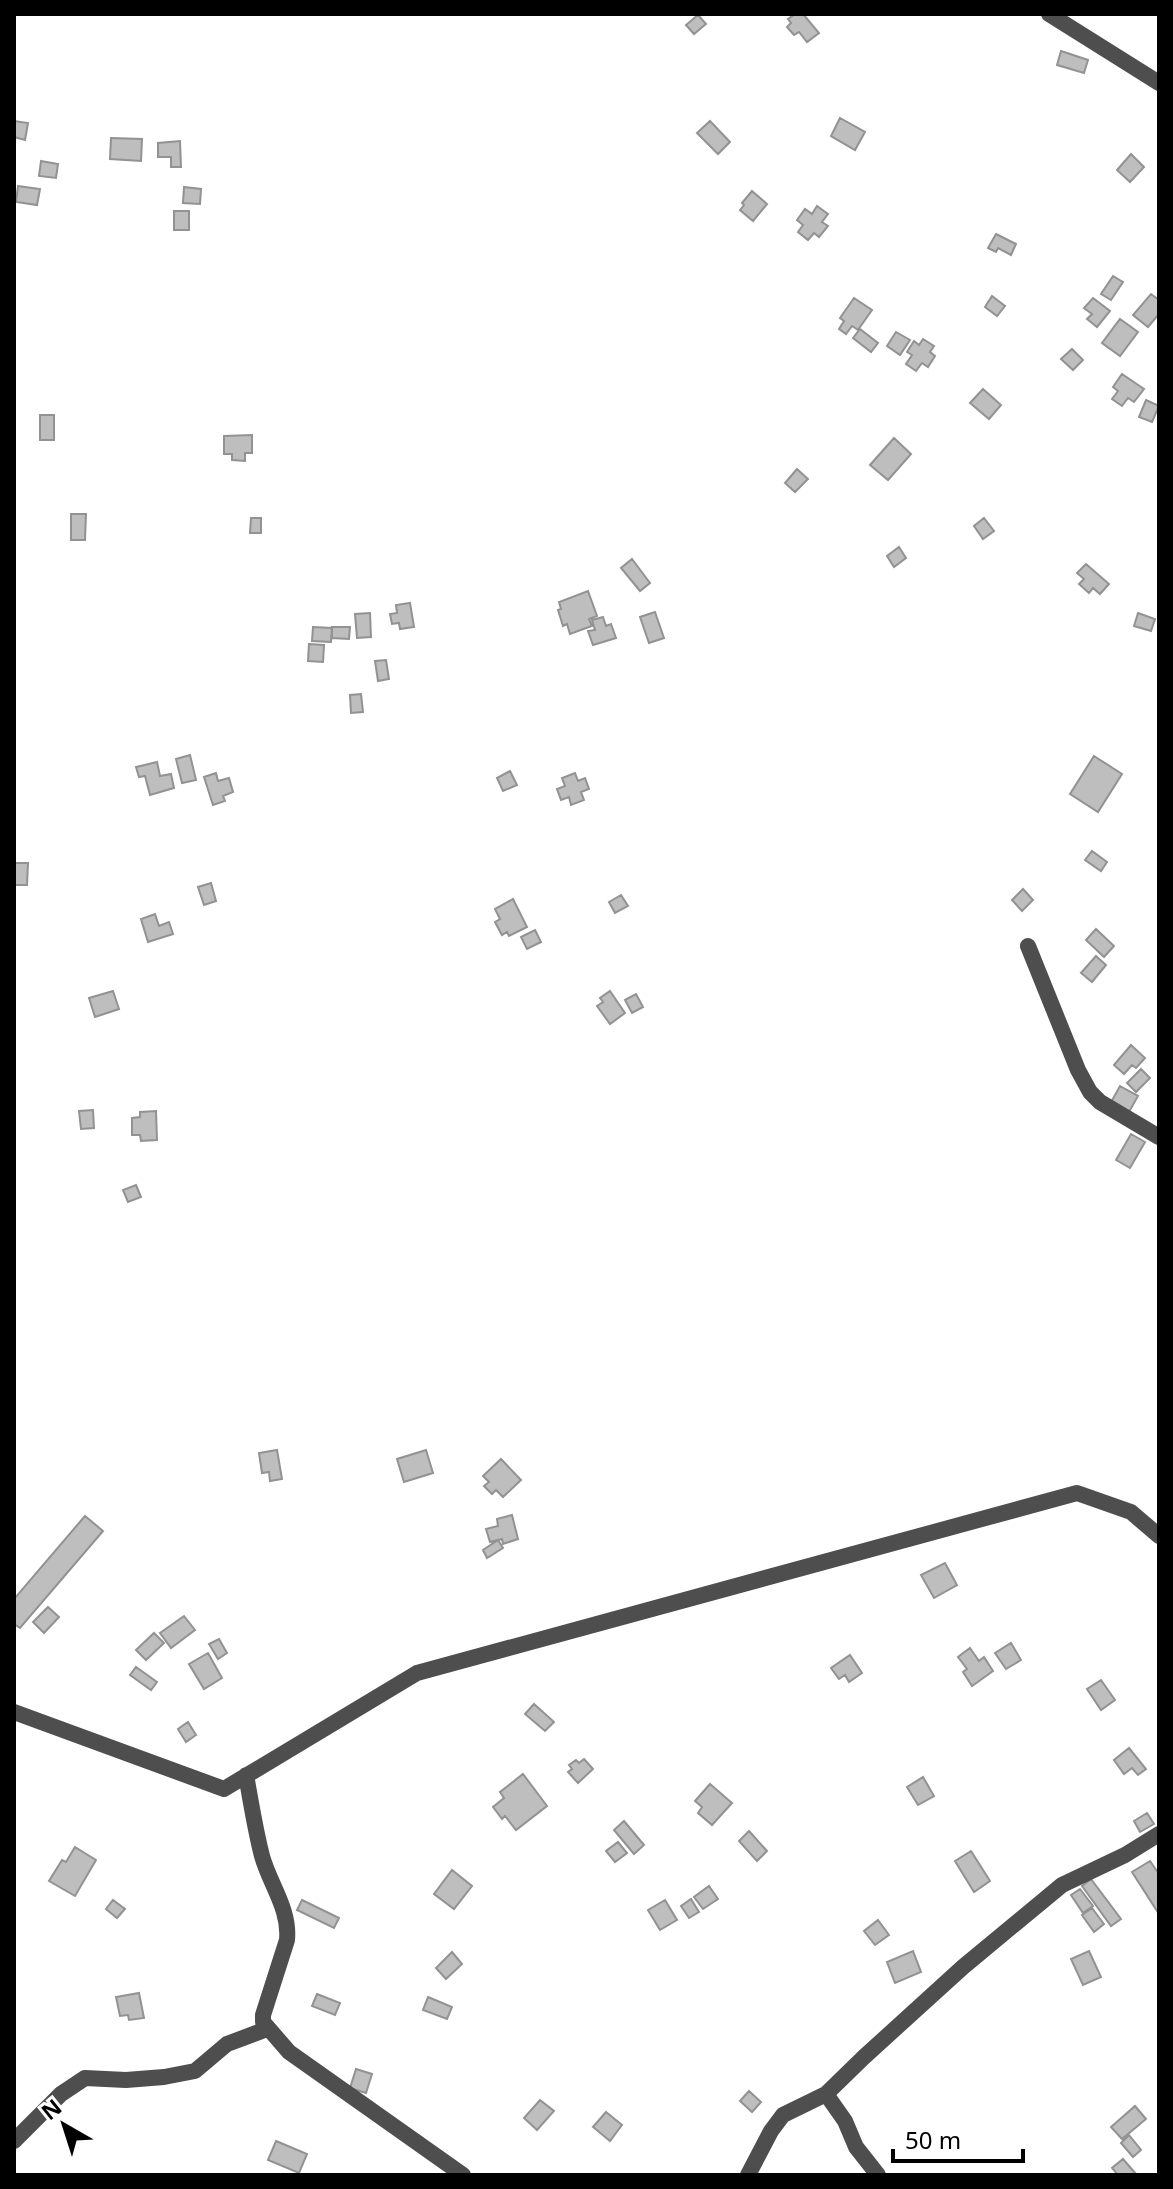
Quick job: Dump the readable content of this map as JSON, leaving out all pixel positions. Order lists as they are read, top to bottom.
{
  "scale_bar": "50 m",
  "north": "top left"
}
